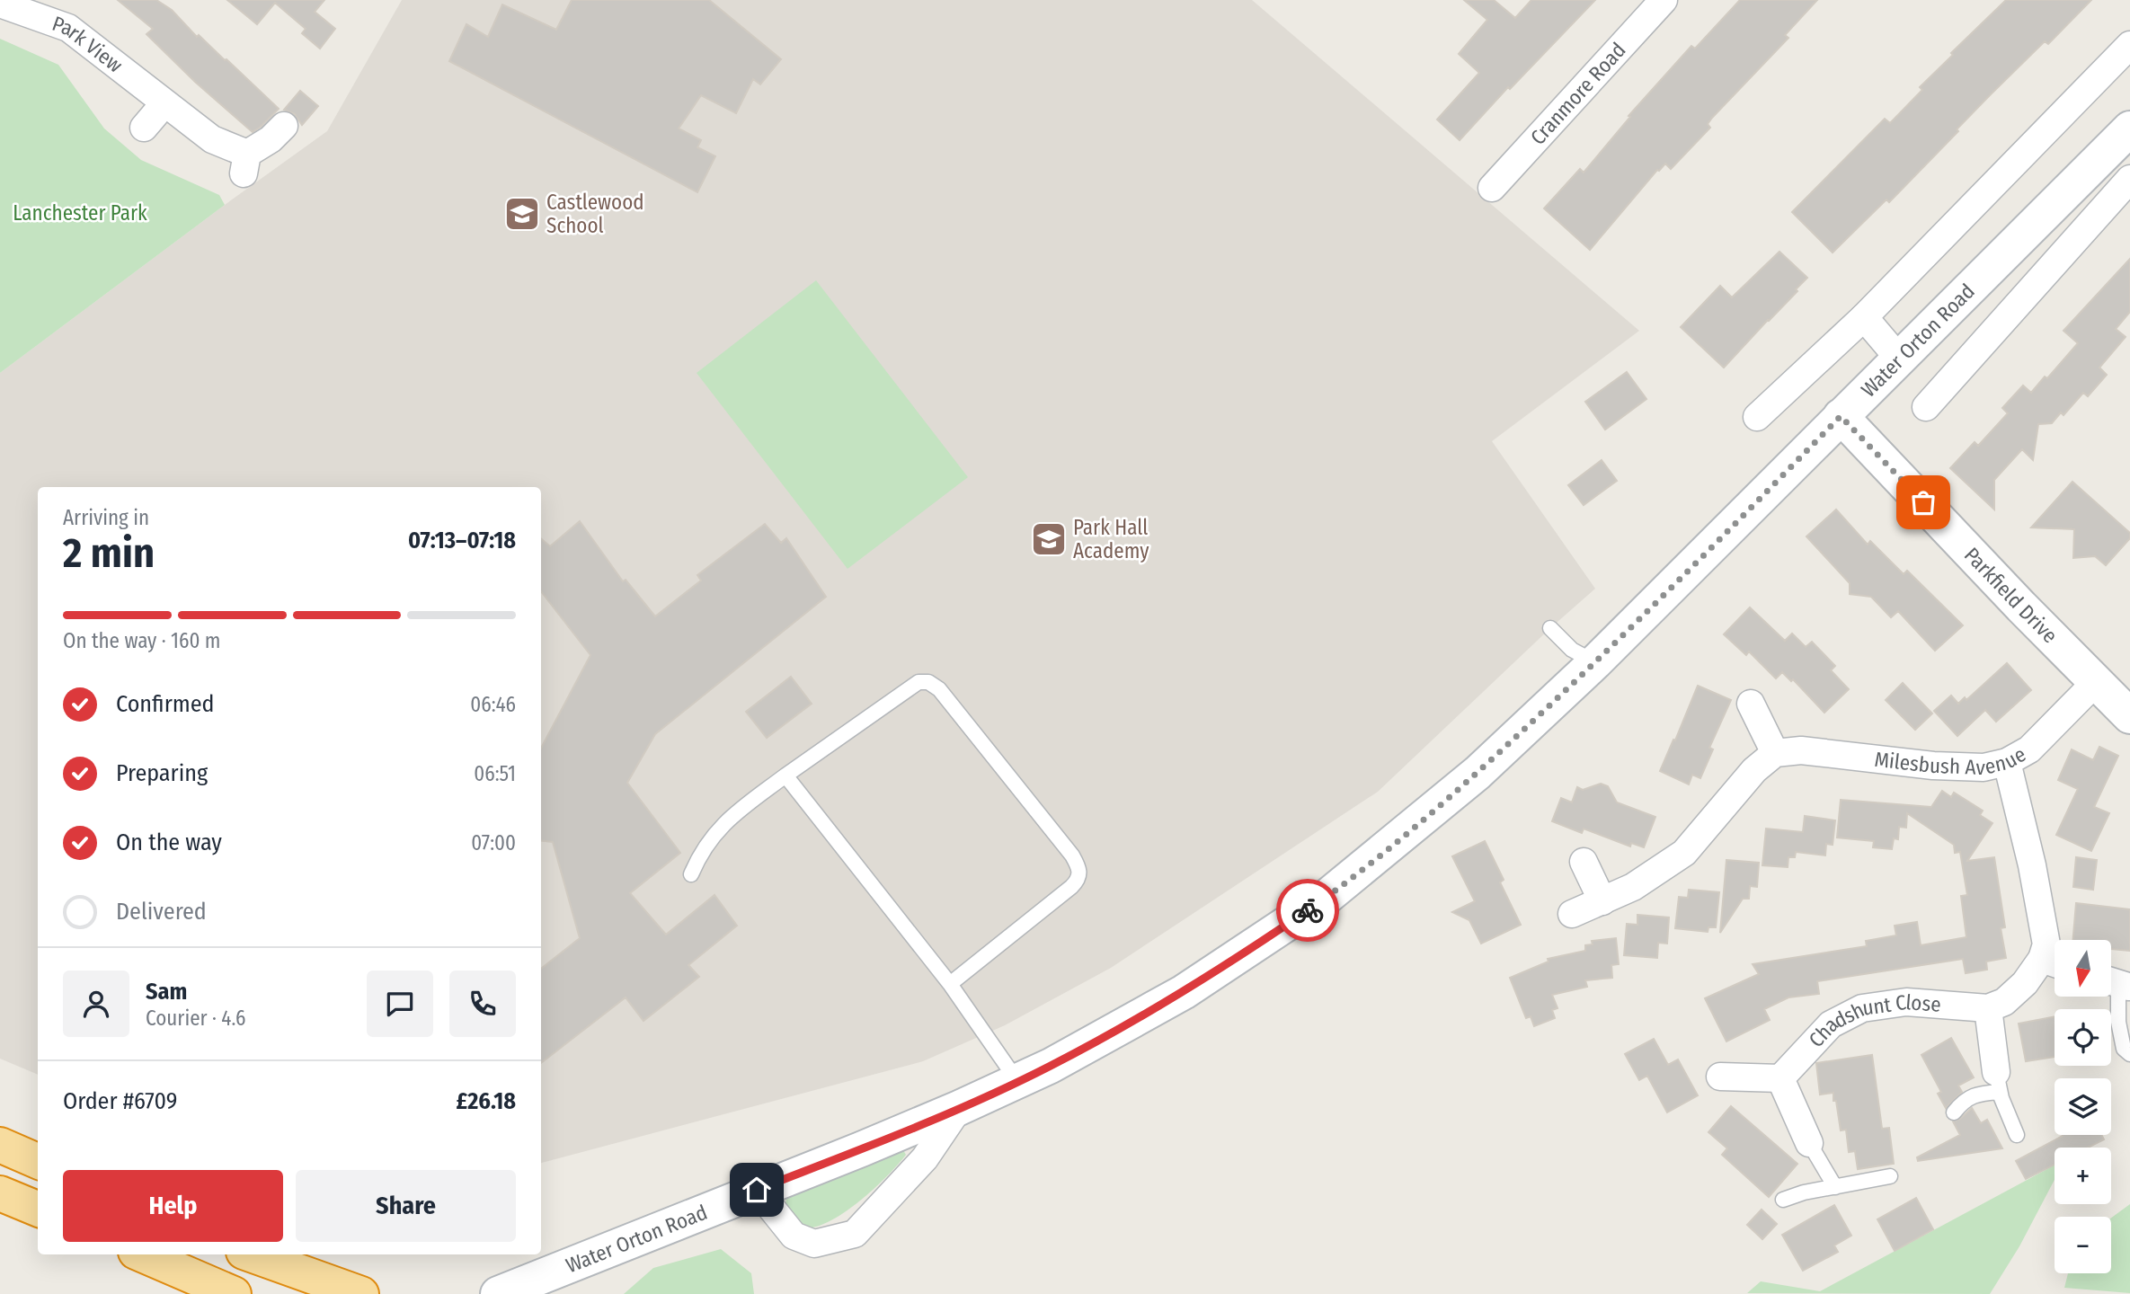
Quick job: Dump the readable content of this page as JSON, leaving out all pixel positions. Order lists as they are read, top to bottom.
{
  "streets": {
    "main road": ["Water Orton Road", "Parkfield Drive"],
    "street": [
      "Park View",
      "Cranmore Road",
      "Milesbush Avenue",
      "Chadshunt Close"
    ]
  },
  "crossings": [
    ["Water Orton Road", "Parkfield Drive"],
    ["Parkfield Drive", "Milesbush Avenue"]
  ],
  "parks": ["Lanchester Park"],
  "places": {
    "school or university": ["Castlewood School", "Park Hall Academy"]
  },
  "north": "bottom",
  "page": {
    "heading": ["2 min", "Arriving in", "07:13–07:18"],
    "panel": [
      "Sam",
      "Courier · 4.6",
      "Order #6709",
      "£26.18"
    ],
    "bar": "On the way · 160 m",
    "list": [
      ["Confirmed", "06:46"],
      ["Preparing", "06:51"],
      ["On the way", "07:00"],
      "Delivered"
    ],
    "map_buttons": ["+", "−"],
    "buttons": ["Help", "Share"]
  }
}
